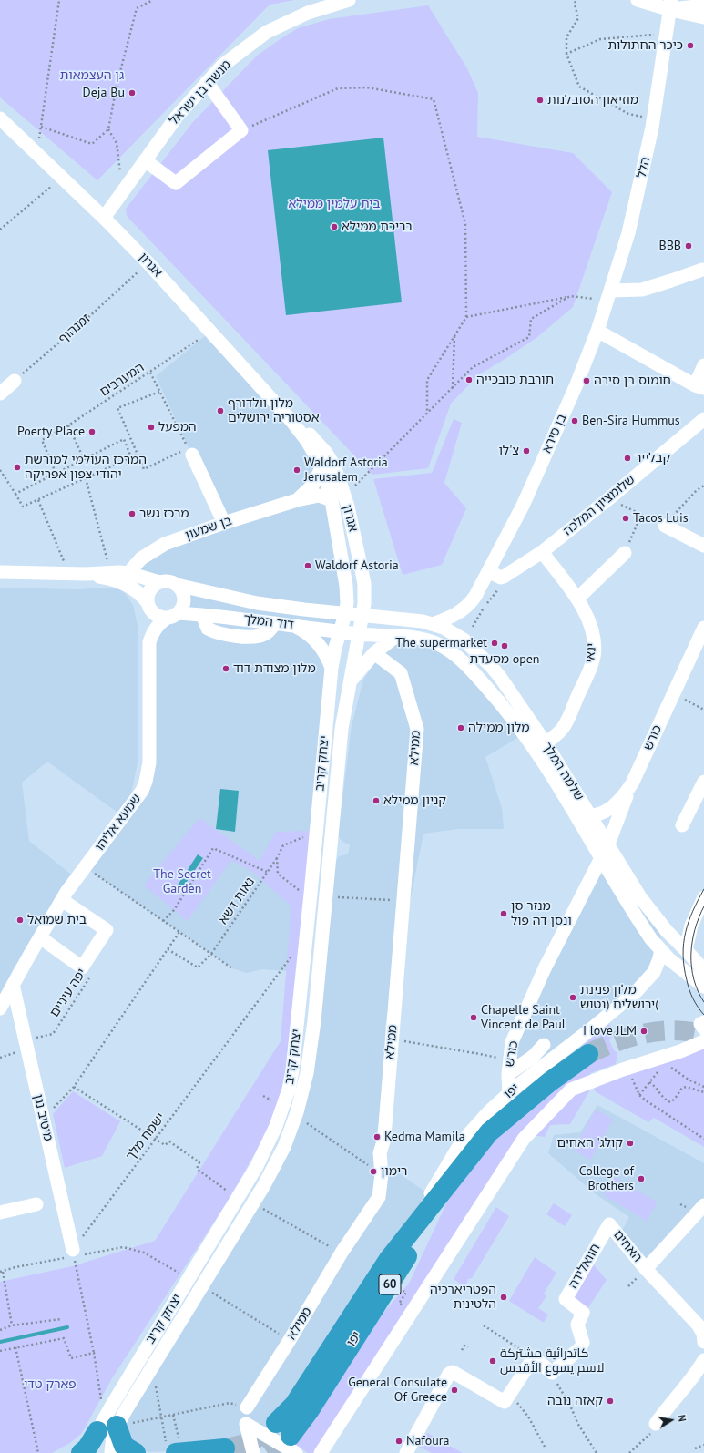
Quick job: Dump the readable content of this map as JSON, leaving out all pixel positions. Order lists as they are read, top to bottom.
{
  "streets": {
    "highway": ["יפו", "60"],
    "street": [
      "מנשה בן ישראל",
      "הלל",
      "אגרון",
      "בן סירא",
      "שלומציון המלכה",
      "בן שמעון",
      "דוד המלך",
      "ינאי",
      "כורש",
      "ממילא",
      "יצחק קריב",
      "שלמה המלך",
      "שמעא אליהו",
      "מיטיב נגן",
      "האחים",
      "חוואלידה"
    ],
    "path": [
      "זמנהוף",
      "המערבים",
      "נאות דשא",
      "יפה עיניים",
      "ישמח מלך"
    ]
  },
  "crossings": [
    ["מנשה בן ישראל", "אגרון"],
    ["הלל", "בן סירא"],
    ["אגרון", "זמנהוף"],
    ["אגרון", "המערבים"],
    ["אגרון", "בן שמעון"],
    ["אגרון", "דוד המלך"],
    ["אגרון", "יצחק קריב"],
    ["אגרון", "שלמה המלך"],
    ["בן סירא", "שלמה המלך"],
    ["שלומציון המלכה", "ינאי"],
    ["דוד המלך", "יצחק קריב"],
    ["דוד המלך", "שלמה המלך"],
    ["דוד המלך", "שמעא אליהו"],
    ["ינאי", "שלמה המלך"],
    ["כורש", "שלמה המלך"],
    ["כורש", "יפו"],
    ["יצחק קריב", "שלמה המלך"],
    ["שלמה המלך", "יפו"],
    ["שמעא אליהו", "מיטיב נגן"],
    ["יפה עיניים", "מיטיב נגן"],
    ["מיטיב נגן", "ישמח מלך"],
    ["האחים", "חוואלידה"]
  ],
  "parks": [
    "גן העצמאות",
    "בית עלמין ממילא",
    "The Secret Garden",
    "פארק טדי"
  ],
  "places": [
    "כיכר החתולות",
    "Deja Bu",
    "מוזיאון הסובלנות",
    "בריכת ממילא",
    "BBB",
    "תורבת כובכייה",
    "חומוס בן סירה",
    "מלון וולדורף אסטוריה ירושלים",
    "Ben-Sira Hummus",
    "המפעל",
    "Poerty Place",
    "צ'לו",
    "קבלייר",
    "המרכז העולמי למורשת יהודי צפון אפריקה",
    "Waldorf Astoria Jerusalem",
    "מרכז גשר",
    "Tacos Luis",
    "Waldorf Astoria",
    "The supermarket",
    "מסעדת open",
    "מלון מצודת דוד",
    "מלון ממילה",
    "קניון ממילא",
    "מנזר סן ונסן דה פול",
    "בית שמואל",
    "מלון פנינת ירושלים (נטוש(",
    "Chapelle Saint Vincent de Paul",
    "I love JLM",
    "Kedma Mamila",
    "קולג' האחים",
    "רימון",
    "College of Brothers",
    "הפטריארכיה הלטינית",
    "كاتدرائية مشتركة لاسم يسوع الأقدس",
    "General Consulate Of Greece",
    "קאזה נובה",
    "Nafoura"
  ],
  "north": "right"
}
